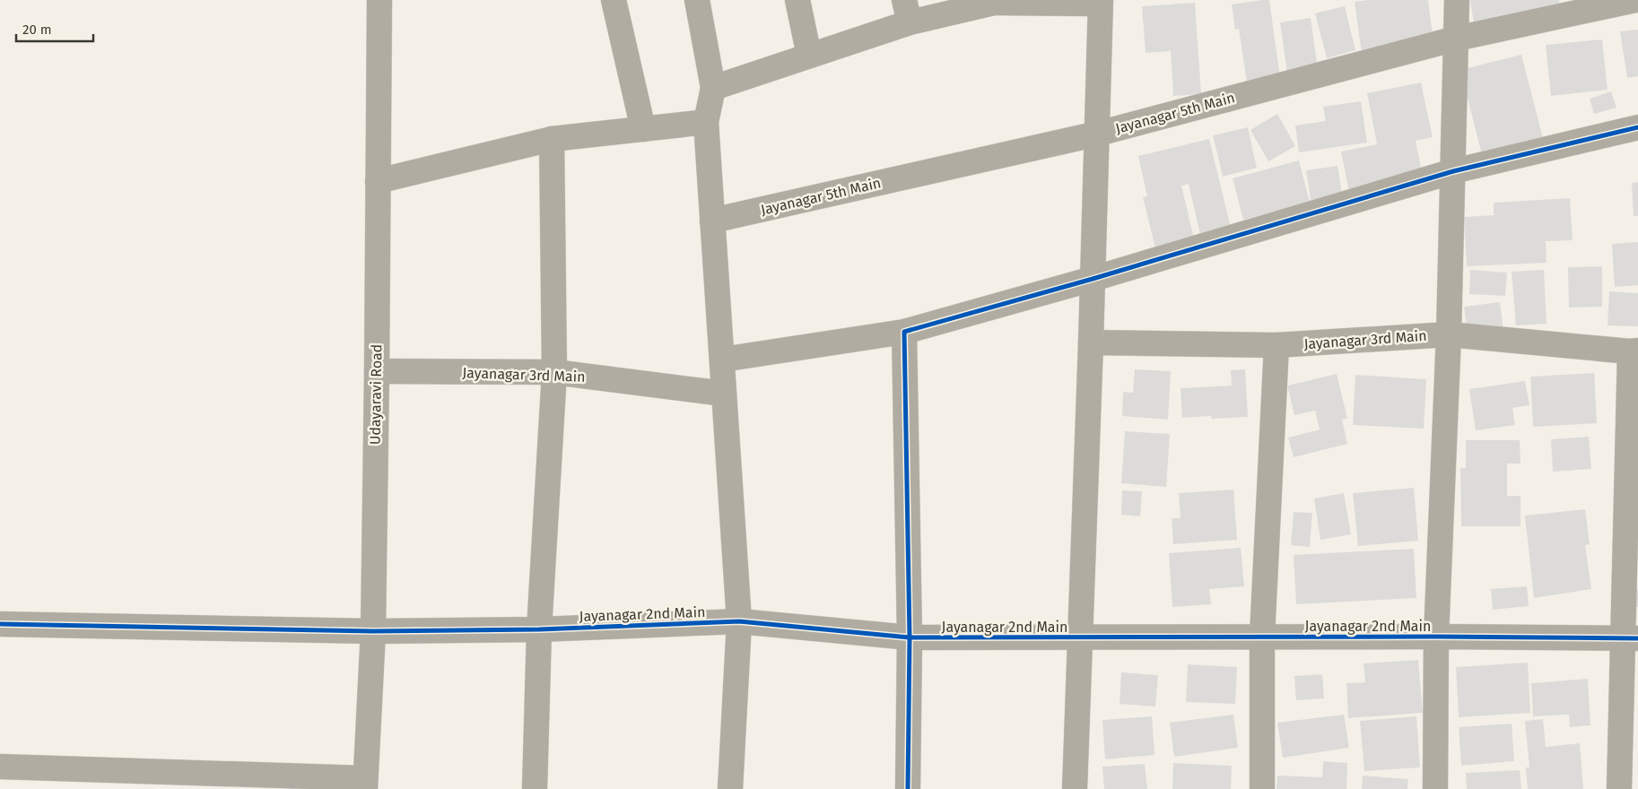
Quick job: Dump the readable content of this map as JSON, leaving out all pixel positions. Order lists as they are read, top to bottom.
{
  "streets": {
    "street": [
      "Jayanagar 5th Main",
      "Jayanagar 3rd Main",
      "Udayaravi Road",
      "Jayanagar 2nd Main"
    ]
  },
  "crossings": [
    ["Jayanagar 3rd Main", "Udayaravi Road"],
    ["Udayaravi Road", "Jayanagar 2nd Main"]
  ],
  "scale_bar": "20 m"
}
